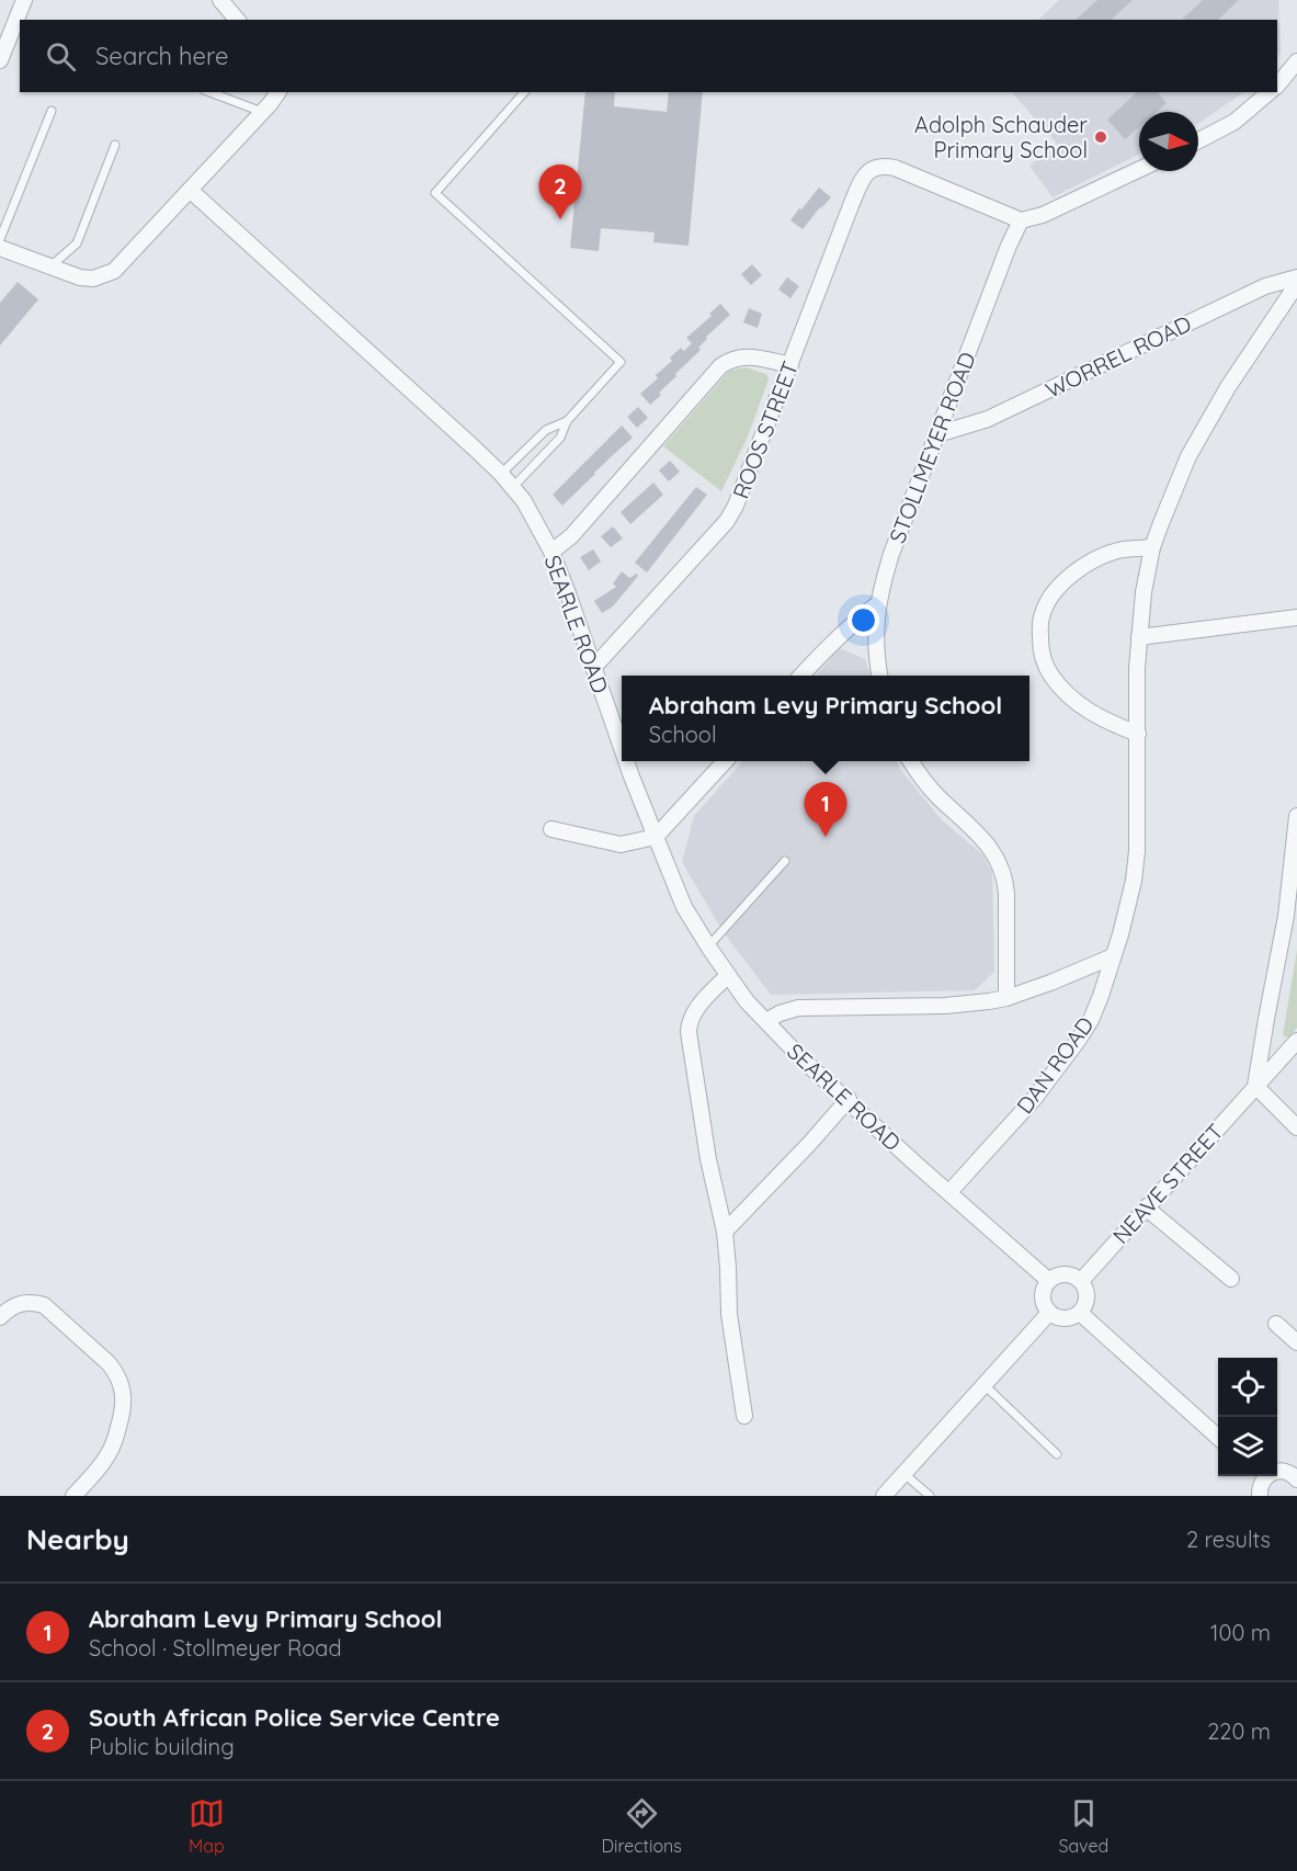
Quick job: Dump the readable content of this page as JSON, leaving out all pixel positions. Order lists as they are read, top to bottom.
{
  "streets": {
    "street": [
      "WORREL ROAD",
      "ROOS STREET",
      "STOLLMEYER ROAD",
      "SEARLE ROAD",
      "DAN ROAD",
      "NEAVE STREET"
    ]
  },
  "crossings": [
    ["WORREL ROAD", "STOLLMEYER ROAD"],
    ["ROOS STREET", "STOLLMEYER ROAD"],
    ["ROOS STREET", "SEARLE ROAD"],
    ["SEARLE ROAD", "DAN ROAD"],
    ["SEARLE ROAD", "NEAVE STREET"]
  ],
  "places": ["Adolph Schauder Primary School"],
  "north": "right",
  "page": {
    "search": "Search here",
    "pins": ["2", "1"],
    "popup": ["Abraham Levy Primary School", "School"],
    "heading": ["Nearby", "2 results"],
    "list": [
      {
        "mark": "1",
        "name": "Abraham Levy Primary School",
        "note": "School · Stollmeyer Road",
        "value": "100 m"
      },
      {
        "mark": "2",
        "name": "South African Police Service Centre",
        "note": "Public building",
        "value": "220 m"
      }
    ],
    "nav": ["Map", "Directions", "Saved"]
  }
}
